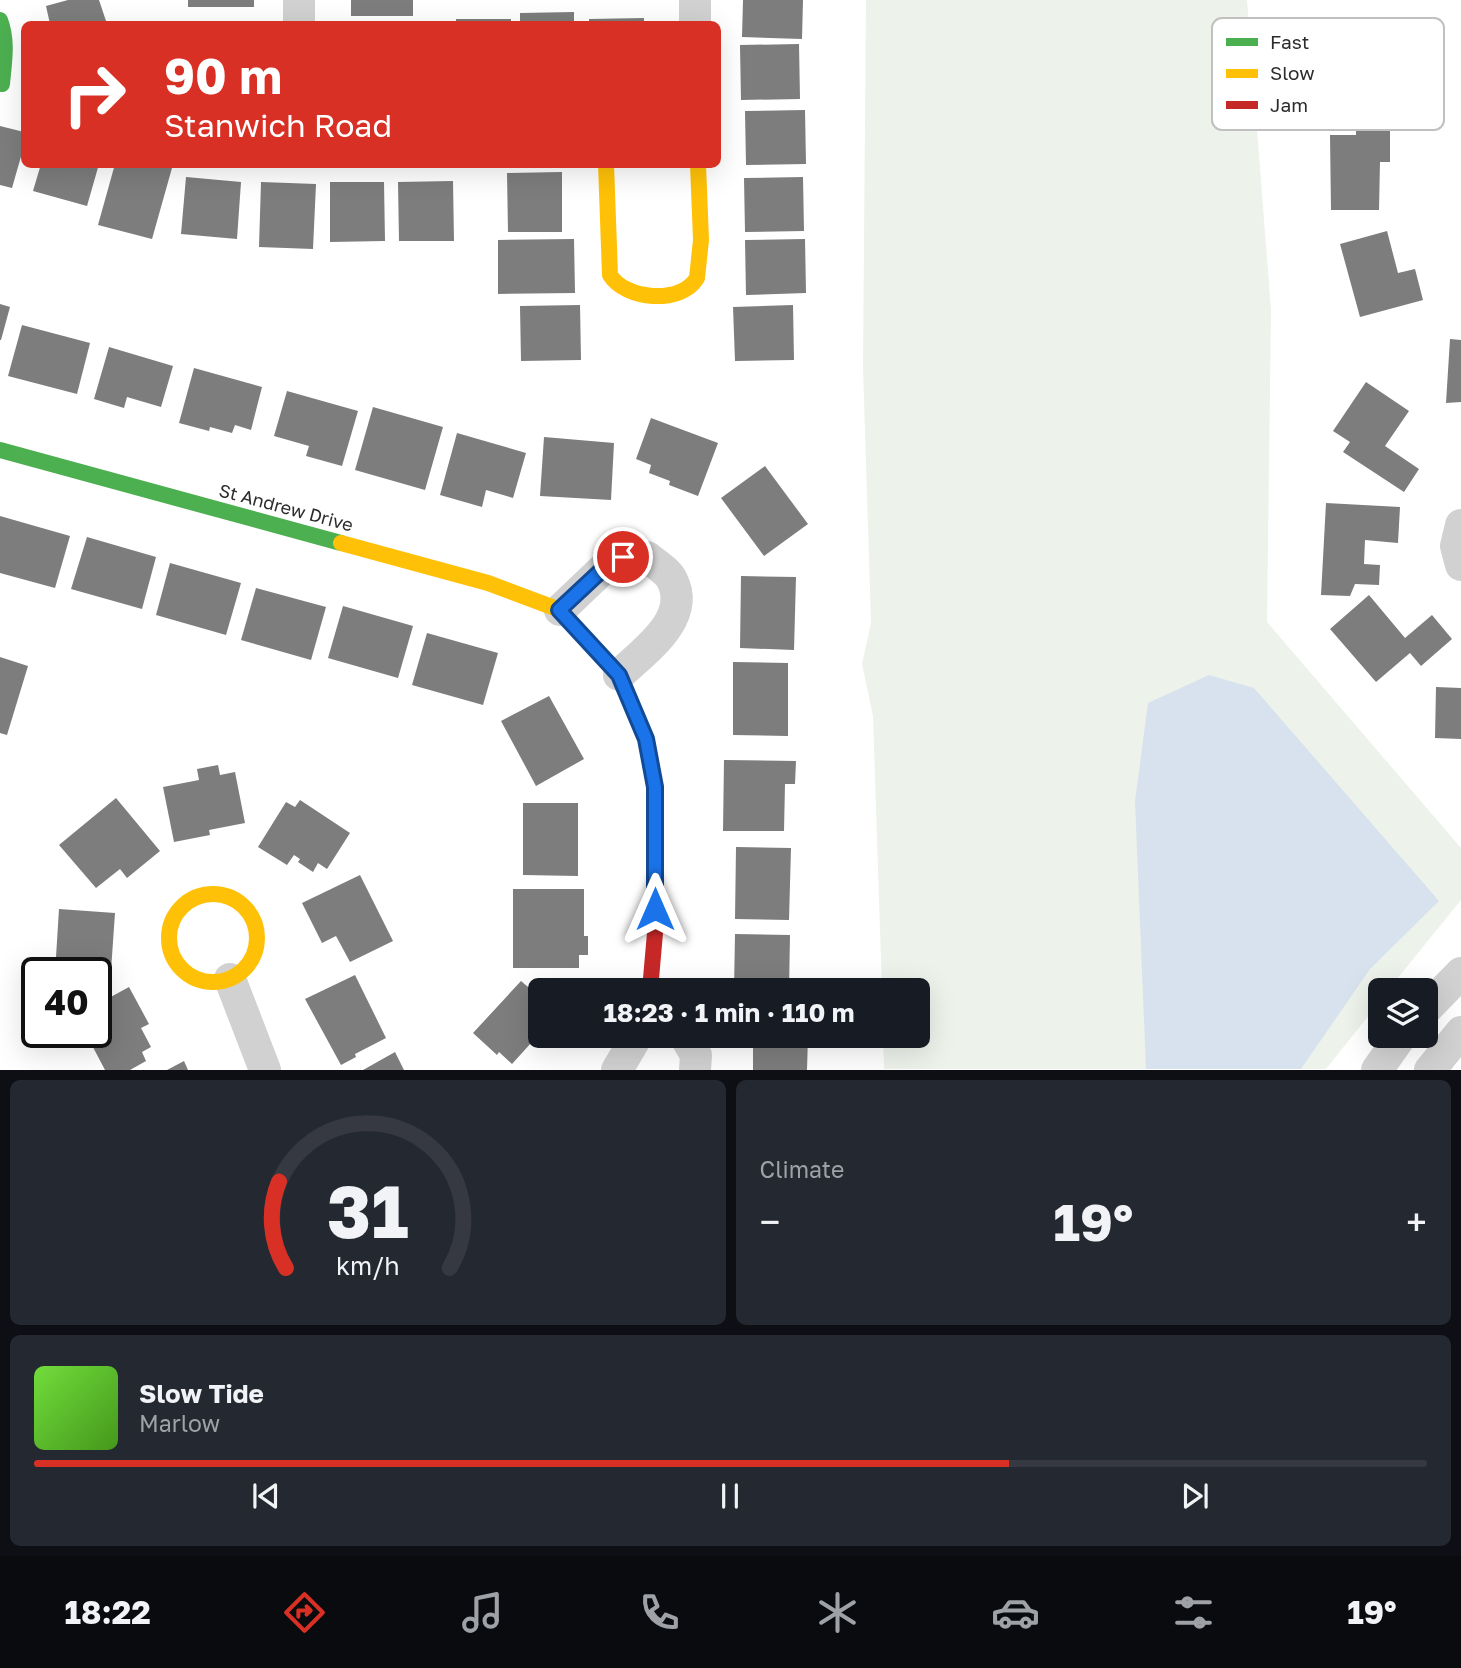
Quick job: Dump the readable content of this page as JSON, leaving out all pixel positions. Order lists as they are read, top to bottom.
{
  "streets": {
    "street": ["St Andrew Drive"]
  },
  "legend": ["Fast", "Slow", "Jam"],
  "page": {
    "turn": ["90 m", "Stanwich Road"],
    "limit": "40",
    "trip": "18:23 · 1 min · 110 m",
    "tile": "Climate",
    "heat": ["−", "19°", "+"],
    "song": ["Slow Tide", "Marlow"],
    "tabs": ["18:22", "19°"],
    "gauge": ["31", "km/h"]
  }
}
